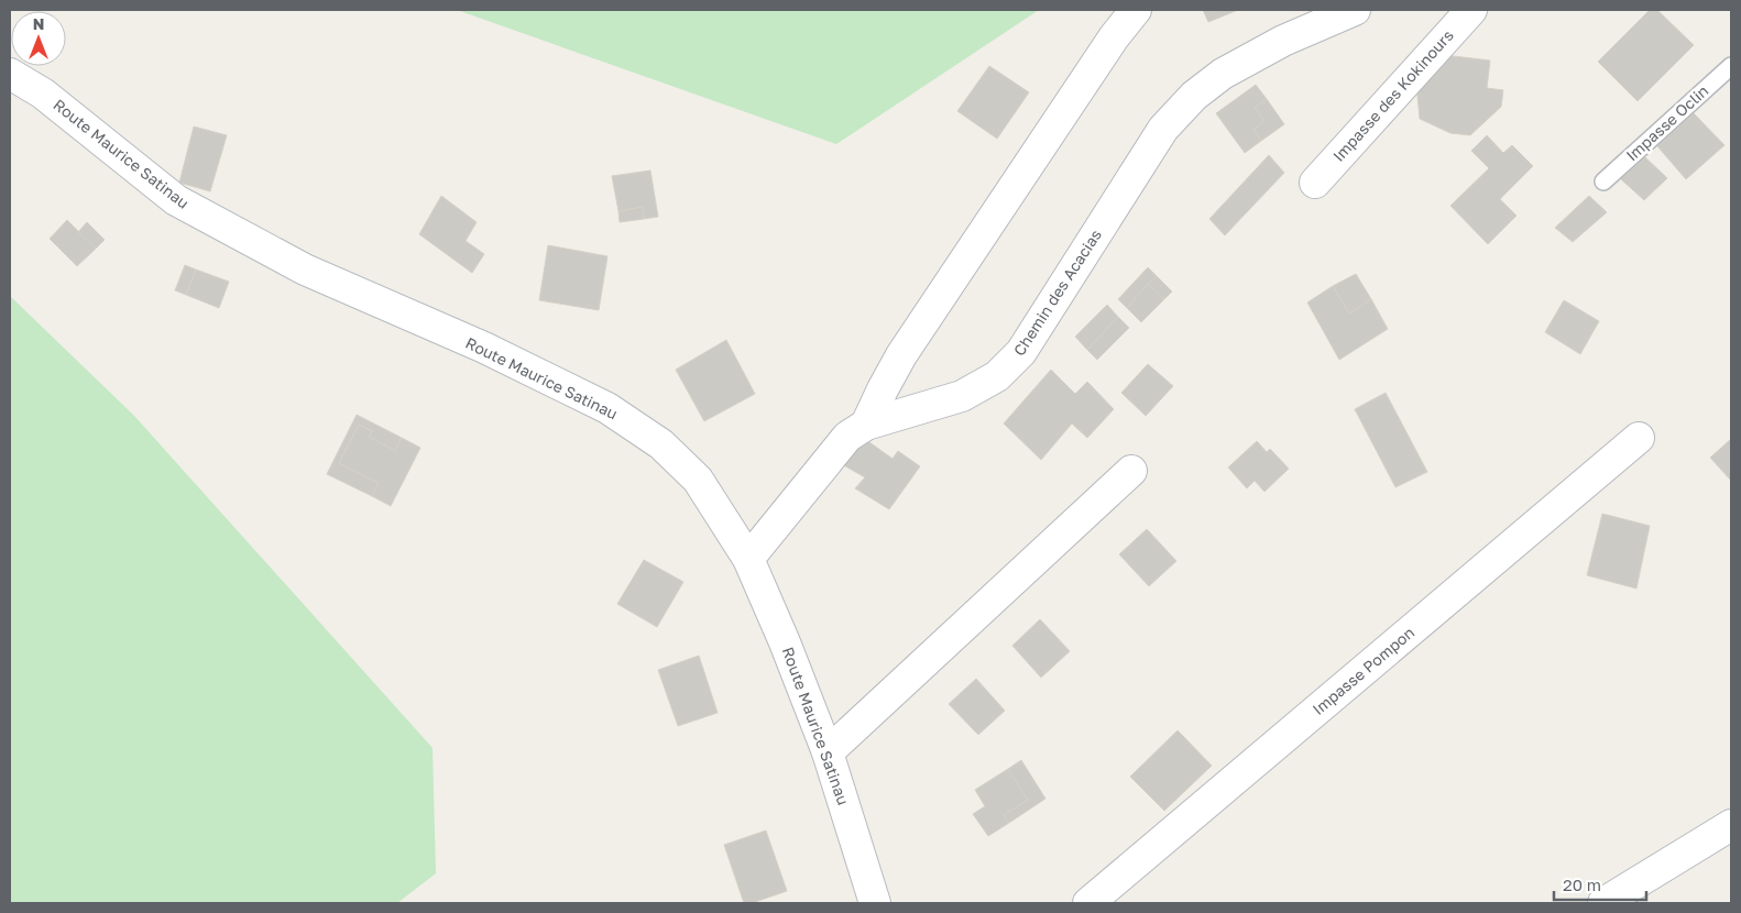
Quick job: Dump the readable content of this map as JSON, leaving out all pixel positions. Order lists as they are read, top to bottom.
{
  "streets": {
    "street": [
      "Impasse des Kokinours",
      "Route Maurice Satinau",
      "Chemin des Acacias",
      "Impasse Pompon"
    ],
    "lane": ["Impasse Oclin"]
  },
  "crossings": [
    ["Route Maurice Satinau", "Chemin des Acacias"]
  ],
  "scale_bar": "20 m",
  "north": "top"
}
